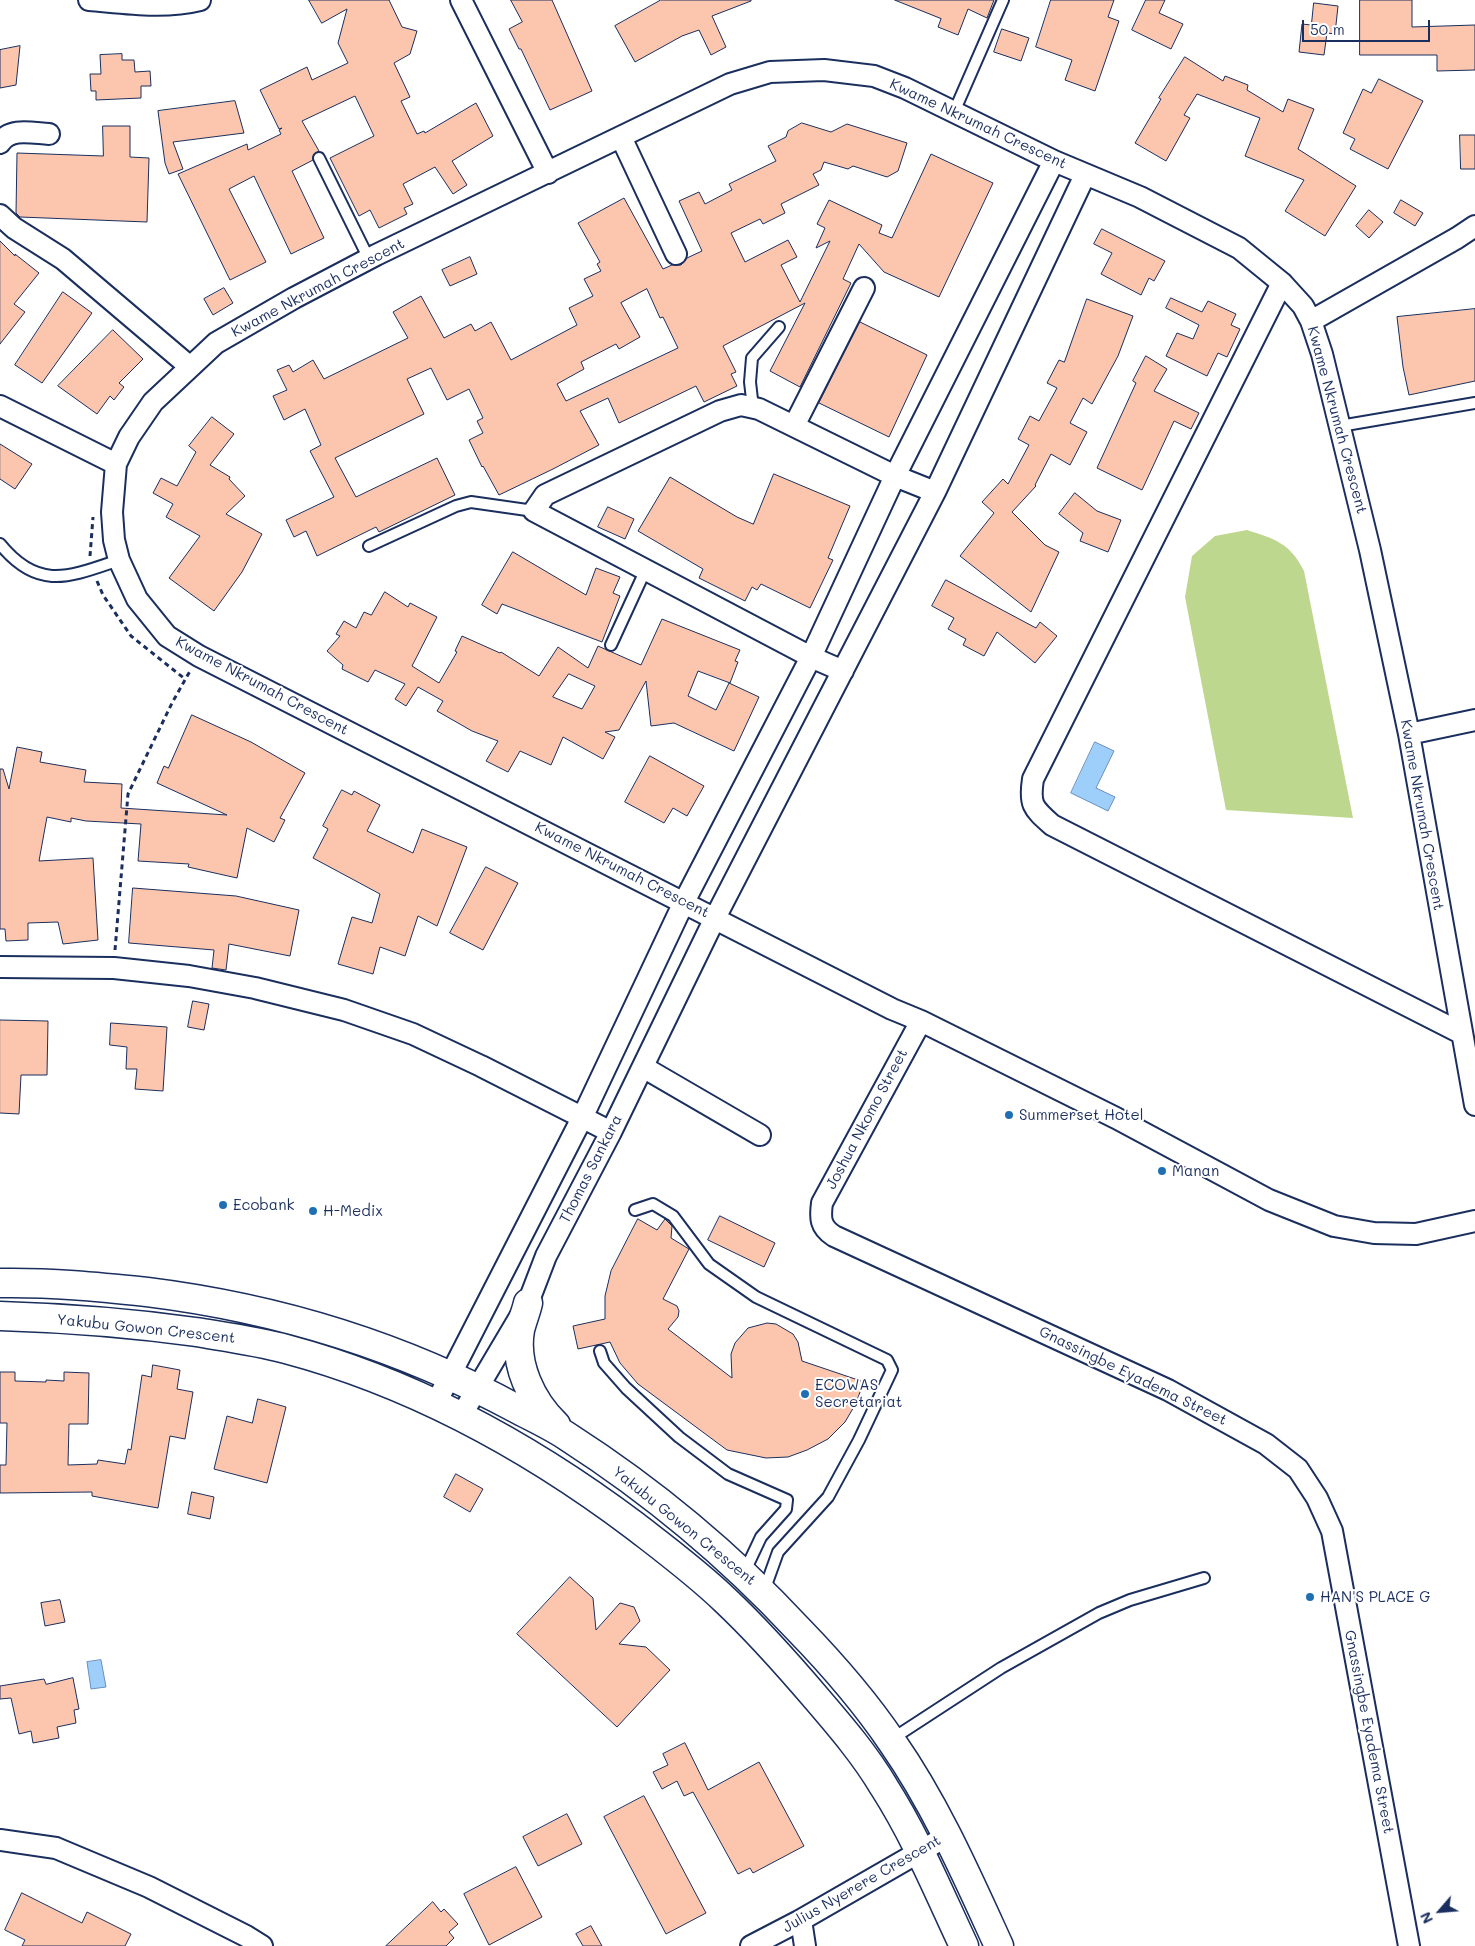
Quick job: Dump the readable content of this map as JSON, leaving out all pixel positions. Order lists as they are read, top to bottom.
{
  "streets": {
    "main road": ["Yakubu Gowon Crescent"],
    "street": [
      "Kwame Nkrumah Crescent",
      "Joshua Nkomo Street",
      "Thomas Sankara",
      "Gnassingbe Eyadema Street",
      "Julius Nyerere Crescent"
    ]
  },
  "crossings": [
    ["Kwame Nkrumah Crescent", "Joshua Nkomo Street"],
    ["Kwame Nkrumah Crescent", "Thomas Sankara"],
    ["Joshua Nkomo Street", "Gnassingbe Eyadema Street"],
    ["Thomas Sankara", "Yakubu Gowon Crescent"],
    ["Yakubu Gowon Crescent", "Julius Nyerere Crescent"]
  ],
  "places": [
    "Summerset Hotel",
    "Manan",
    "Ecobank",
    "H-Medix",
    "ECOWAS Secretariat",
    "HAN'S PLACE G"
  ],
  "scale_bar": "50 m",
  "north": "bottom left"
}
